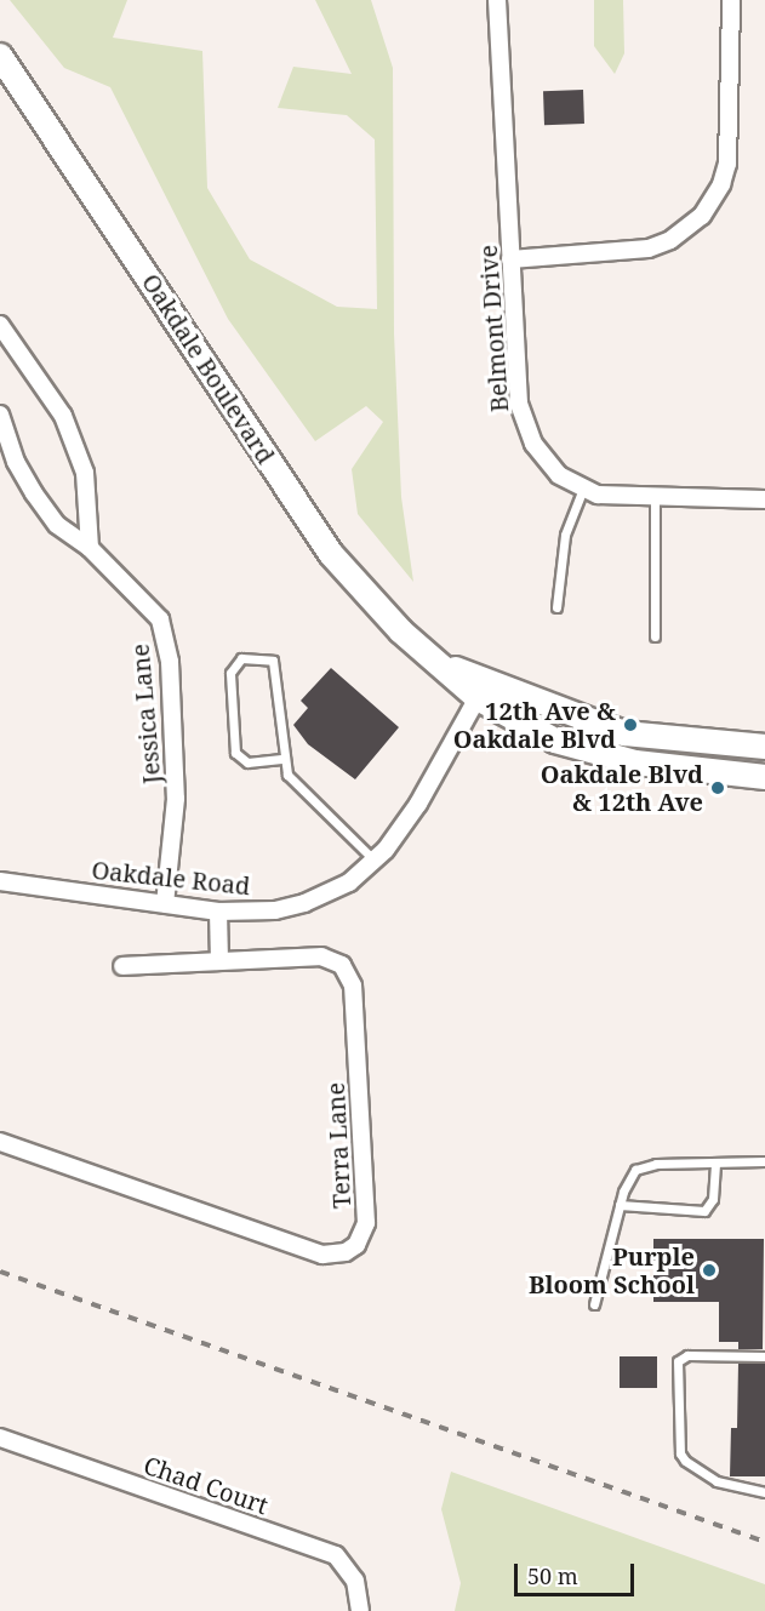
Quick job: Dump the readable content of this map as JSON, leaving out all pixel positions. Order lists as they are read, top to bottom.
{
  "streets": {
    "main road": ["Oakdale Boulevard"],
    "street": [
      "Belmont Drive",
      "Jessica Lane",
      "Oakdale Road",
      "Terra Lane",
      "Chad Court"
    ]
  },
  "crossings": [
    ["Oakdale Boulevard", "Oakdale Road"],
    ["Jessica Lane", "Oakdale Road"]
  ],
  "places": ["12th Ave & Oakdale Blvd", "Oakdale Blvd & 12th Ave", "Purple Bloom School"],
  "scale_bar": "50 m"
}
